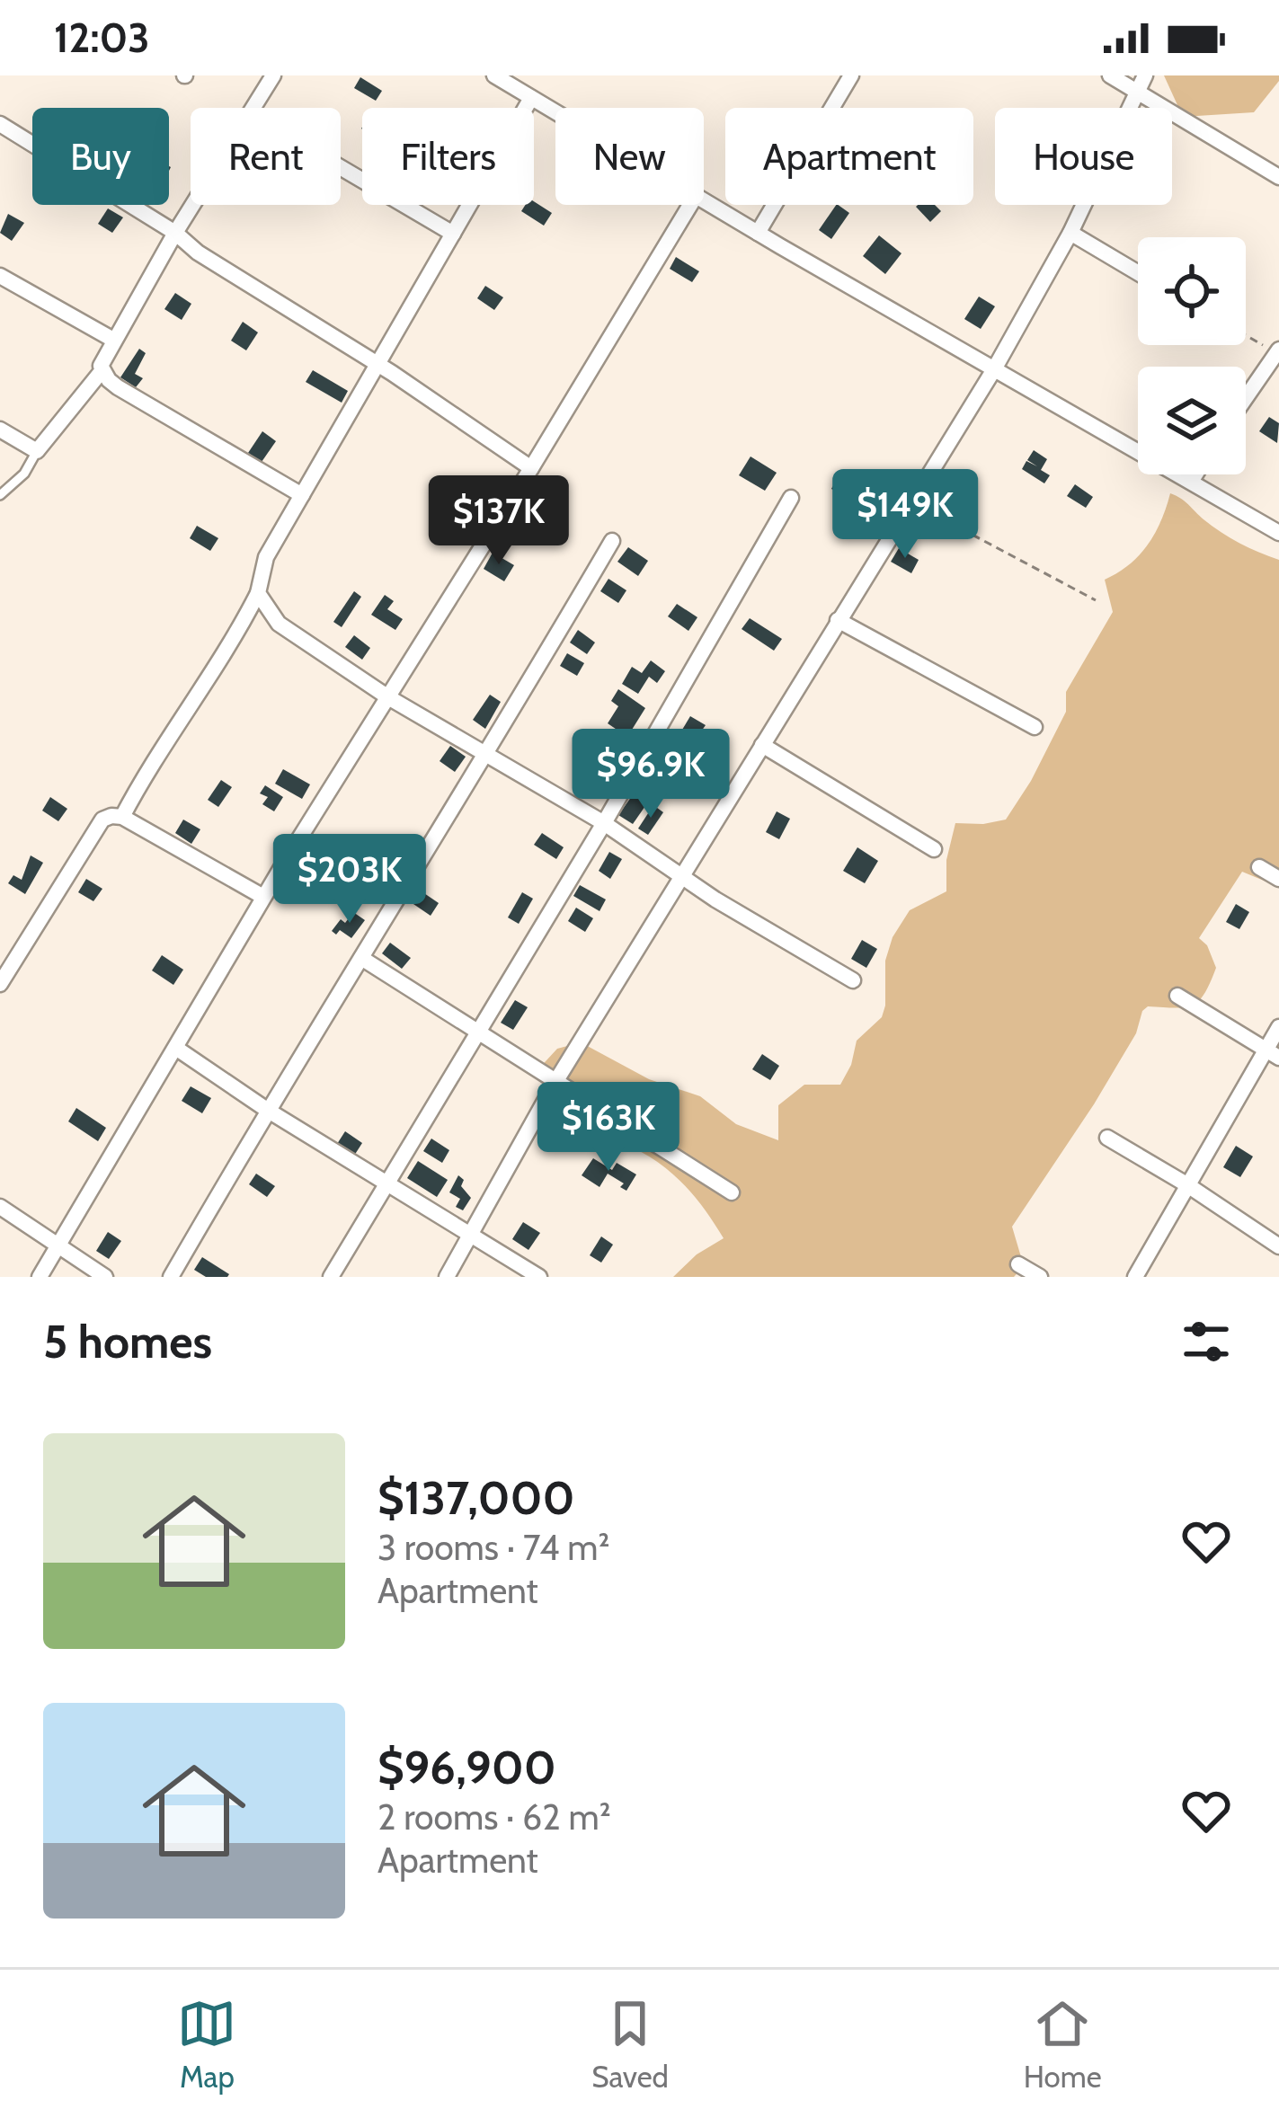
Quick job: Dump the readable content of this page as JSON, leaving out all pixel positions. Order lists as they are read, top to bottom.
{
  "page": {
    "status": "12:03",
    "chip": [
      "Buy",
      "Rent",
      "Filters",
      "New",
      "Apartment",
      "House"
    ],
    "price": [
      "$149K",
      "$137K",
      "$96.9K",
      "$203K",
      "$163K"
    ],
    "heading": "5 homes",
    "list": [
      {
        "name": "$137,000",
        "note": "3 rooms · 74 m² · Apartment"
      },
      {
        "name": "$96,900",
        "note": "2 rooms · 62 m² · Apartment"
      }
    ],
    "tabs": ["Map", "Saved", "Home"]
  }
}
